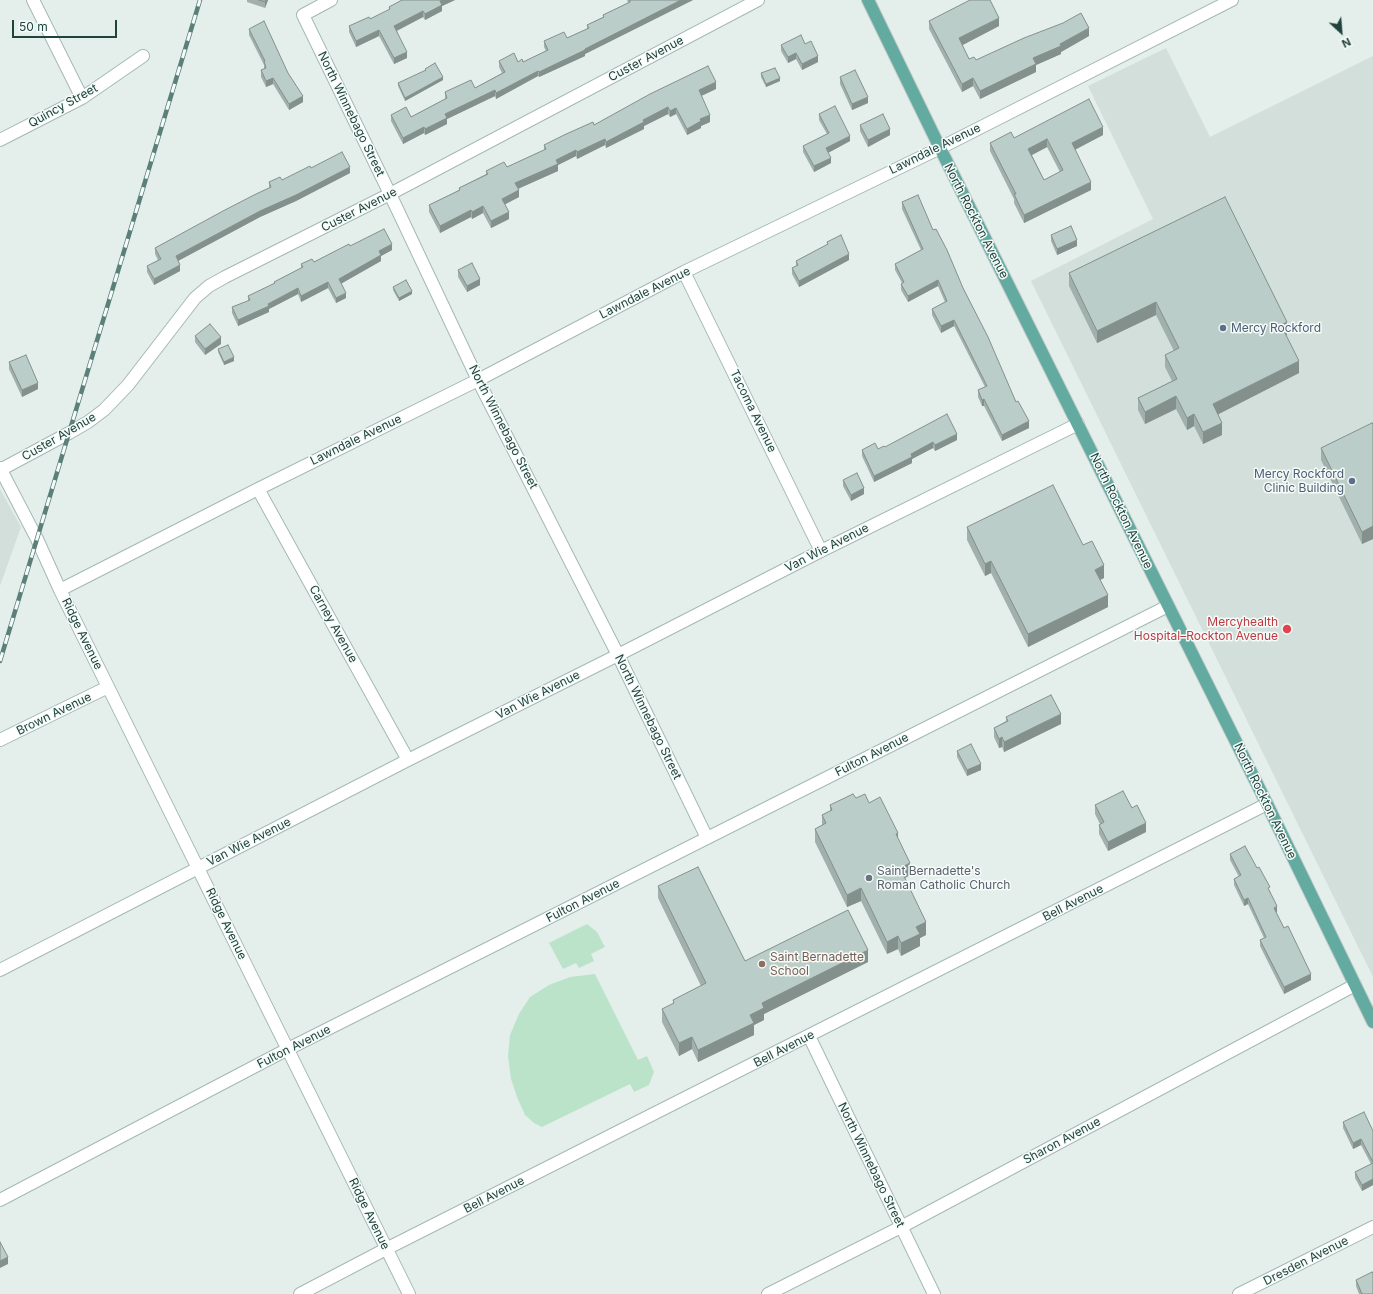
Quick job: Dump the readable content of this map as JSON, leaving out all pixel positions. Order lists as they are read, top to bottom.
{
  "streets": {
    "main road": ["North Rockton Avenue"],
    "street": [
      "Custer Avenue",
      "Quincy Street",
      "North Winnebago Street",
      "Lawndale Avenue",
      "Tacoma Avenue",
      "Van Wie Avenue",
      "Carney Avenue",
      "Ridge Avenue",
      "Brown Avenue",
      "Fulton Avenue",
      "Bell Avenue",
      "Sharon Avenue",
      "Dresden Avenue"
    ]
  },
  "crossings": [
    ["Custer Avenue", "North Winnebago Street"],
    ["Custer Avenue", "Ridge Avenue"],
    ["North Winnebago Street", "Lawndale Avenue"],
    ["North Winnebago Street", "Van Wie Avenue"],
    ["North Winnebago Street", "Fulton Avenue"],
    ["North Winnebago Street", "Bell Avenue"],
    ["North Winnebago Street", "Sharon Avenue"],
    ["Lawndale Avenue", "North Rockton Avenue"],
    ["Lawndale Avenue", "Tacoma Avenue"],
    ["Lawndale Avenue", "Carney Avenue"],
    ["Lawndale Avenue", "Ridge Avenue"],
    ["North Rockton Avenue", "Van Wie Avenue"],
    ["North Rockton Avenue", "Fulton Avenue"],
    ["North Rockton Avenue", "Bell Avenue"],
    ["North Rockton Avenue", "Sharon Avenue"],
    ["Tacoma Avenue", "Van Wie Avenue"],
    ["Van Wie Avenue", "Carney Avenue"],
    ["Van Wie Avenue", "Ridge Avenue"],
    ["Ridge Avenue", "Brown Avenue"],
    ["Ridge Avenue", "Fulton Avenue"],
    ["Ridge Avenue", "Bell Avenue"]
  ],
  "places": [
    "Mercy Rockford",
    "Mercy Rockford Clinic Building",
    "Mercyhealth Hospital–Rockton Avenue",
    "Saint Bernadette's Roman Catholic Church",
    "Saint Bernadette School"
  ],
  "scale_bar": "50 m",
  "north": "bottom right"
}
